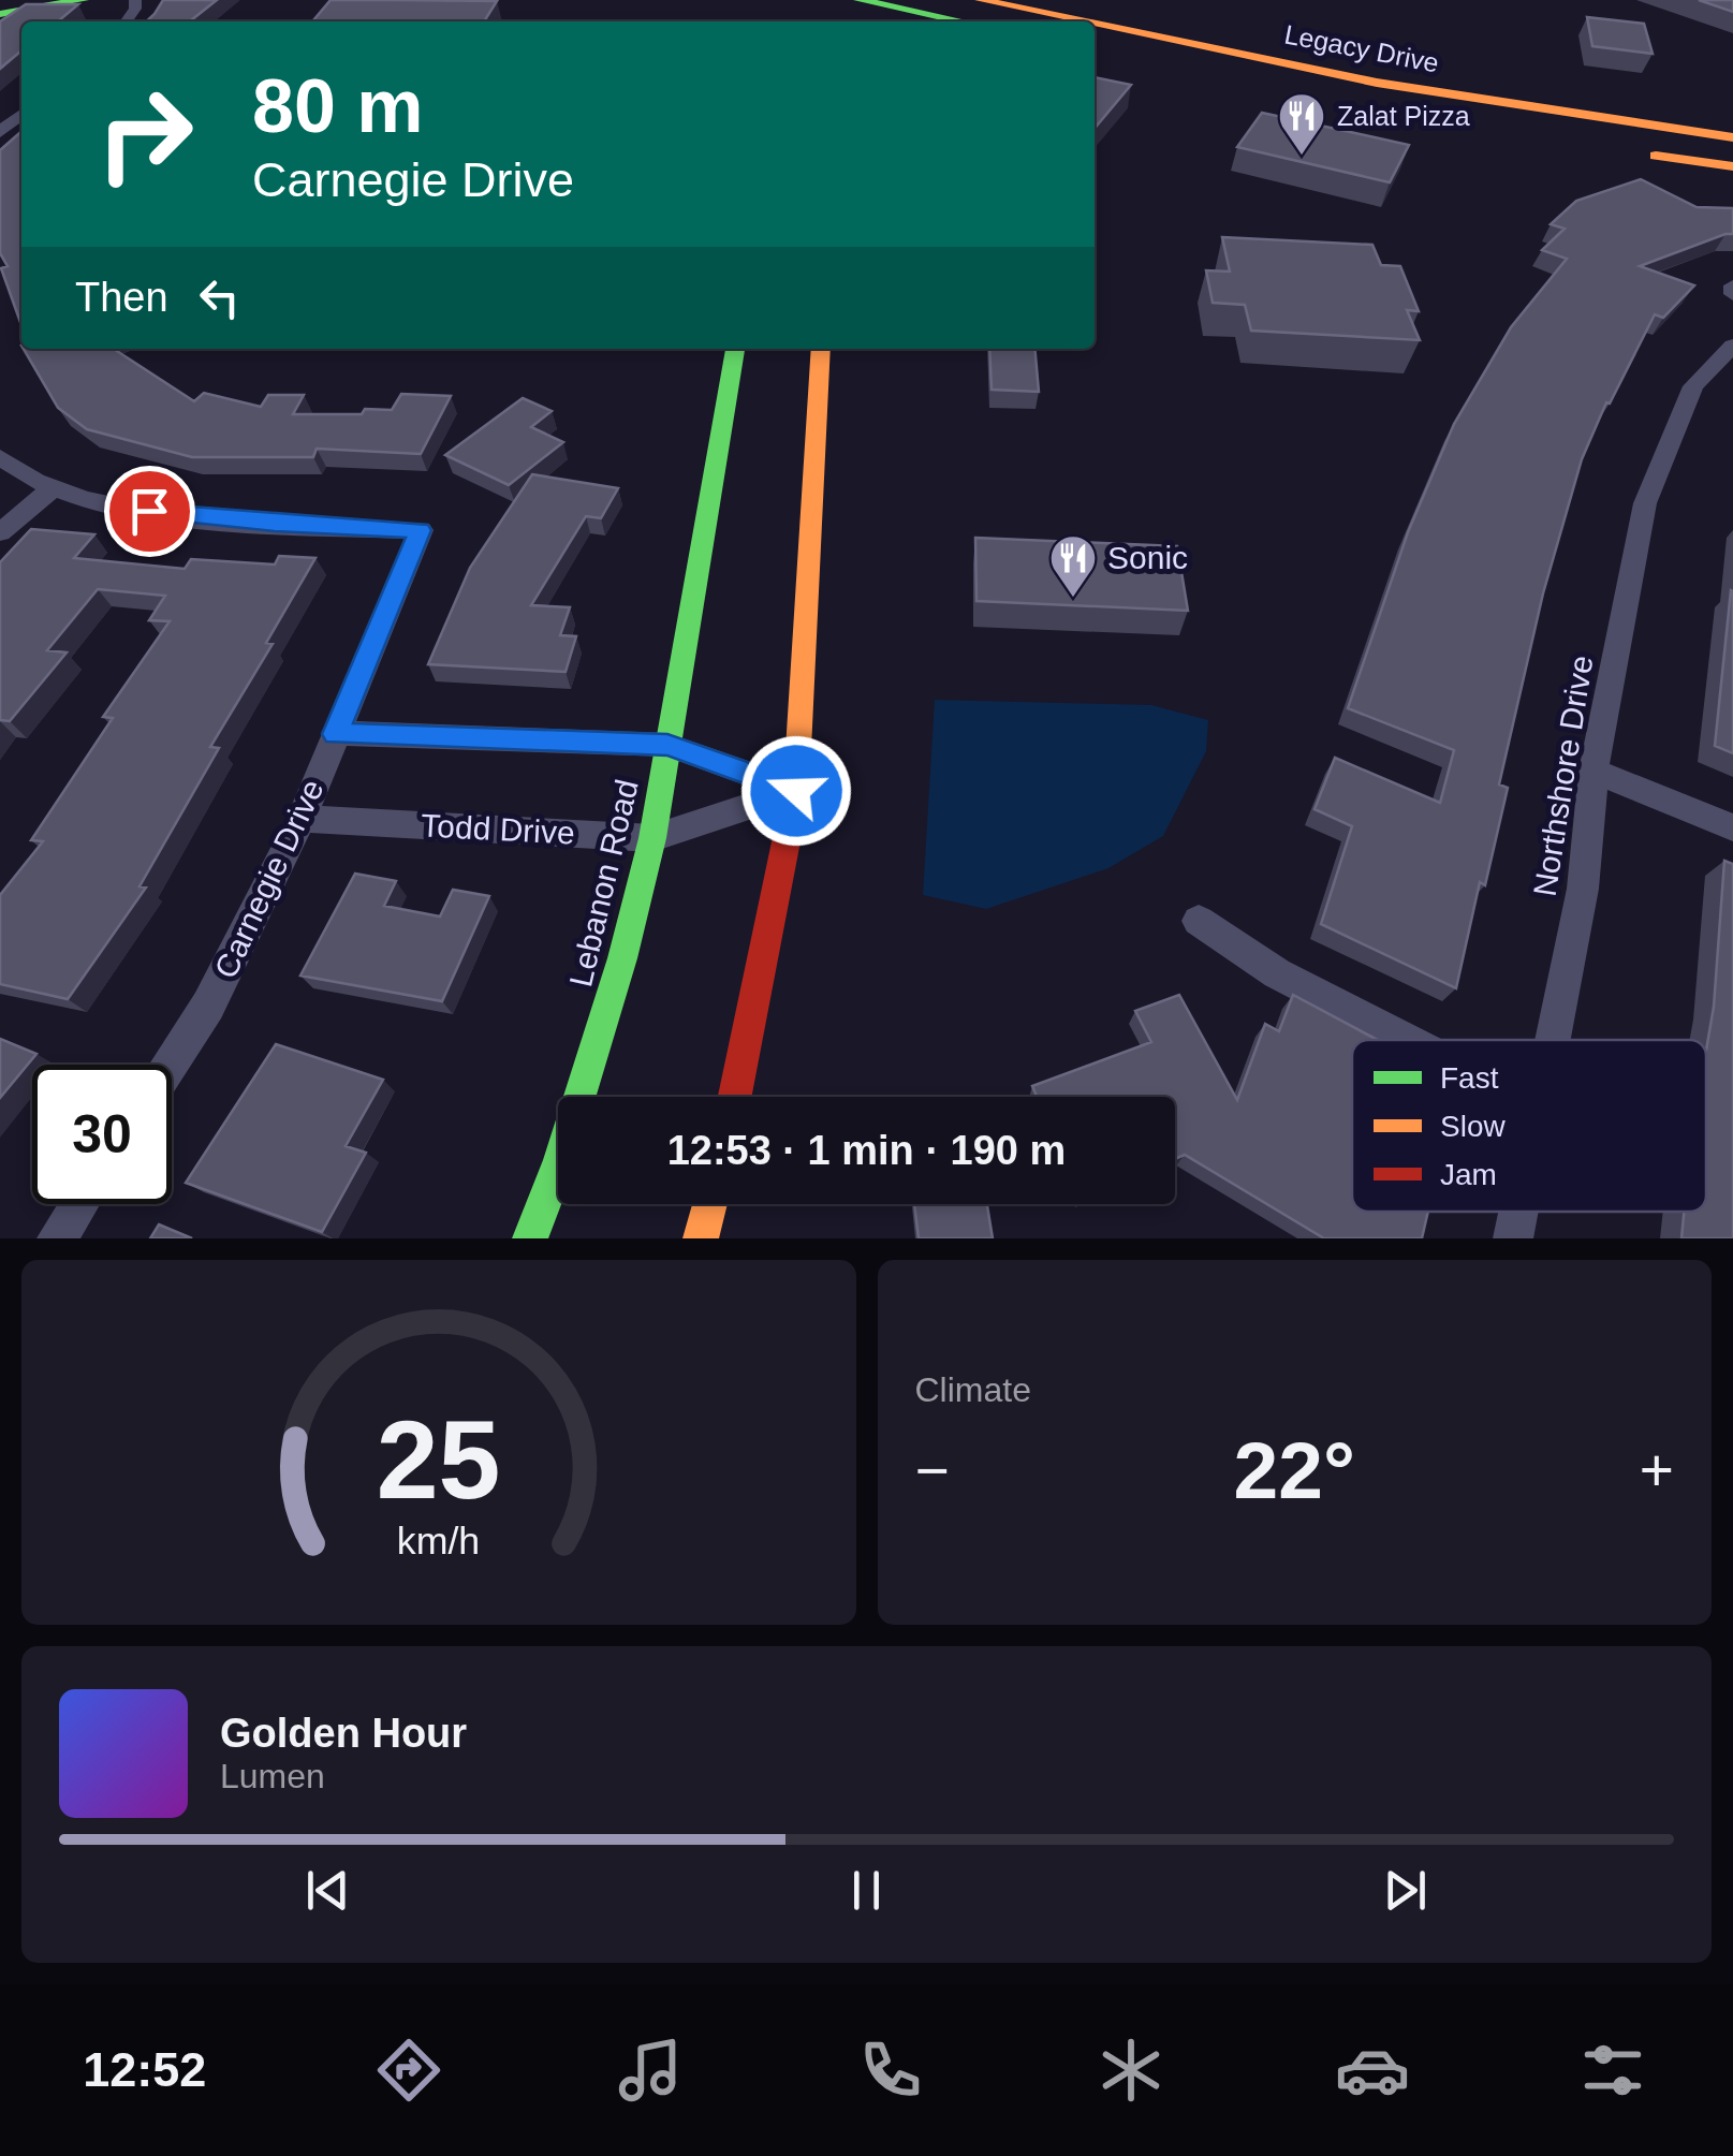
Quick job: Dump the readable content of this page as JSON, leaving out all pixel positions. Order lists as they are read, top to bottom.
{
  "streets": {
    "main road": ["Legacy Drive", "Lebanon Road"],
    "street": ["Northshore Drive", "Todd Drive", "Carnegie Drive"]
  },
  "crossings": [
    ["Todd Drive", "Carnegie Drive"],
    ["Todd Drive", "Lebanon Road"]
  ],
  "places": {
    "restaurant": ["Zalat Pizza", "Sonic"]
  },
  "legend": ["Fast", "Slow", "Jam"],
  "page": {
    "turn": ["80 m", "Carnegie Drive"],
    "then": "Then",
    "limit": "30",
    "trip": "12:53 · 1 min · 190 m",
    "tile": "Climate",
    "heat": ["−", "22°", "+"],
    "song": ["Golden Hour", "Lumen"],
    "tabs": "12:52",
    "gauge": ["25", "km/h"]
  }
}
